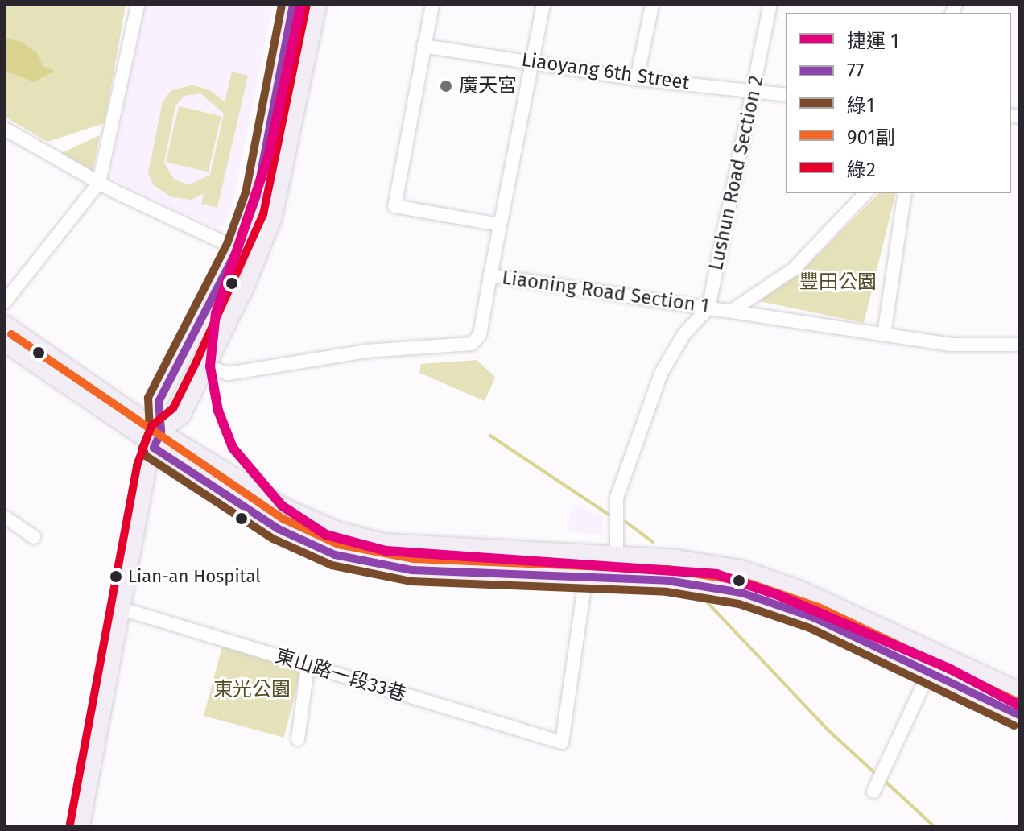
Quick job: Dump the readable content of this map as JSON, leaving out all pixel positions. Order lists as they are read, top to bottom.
{
  "streets": {
    "street": [
      "Liaoyang 6th Street",
      "Lushun Road Section 2",
      "Liaoning Road Section 1",
      "東山路一段33巷"
    ]
  },
  "crossings": [
    ["Liaoyang 6th Street", "Lushun Road Section 2"],
    ["Lushun Road Section 2", "Liaoning Road Section 1"]
  ],
  "parks": ["豐田公園", "東光公園"],
  "places": ["廣天宮", "Lian-an Hospital"],
  "lines": [
    "metro line 1",
    "transit line 77",
    "transit line 綠1",
    "transit line 綠2",
    "transit line 901副"
  ],
  "legend": [
    "捷運 1",
    "77",
    "綠1",
    "901副",
    "綠2"
  ]
}
